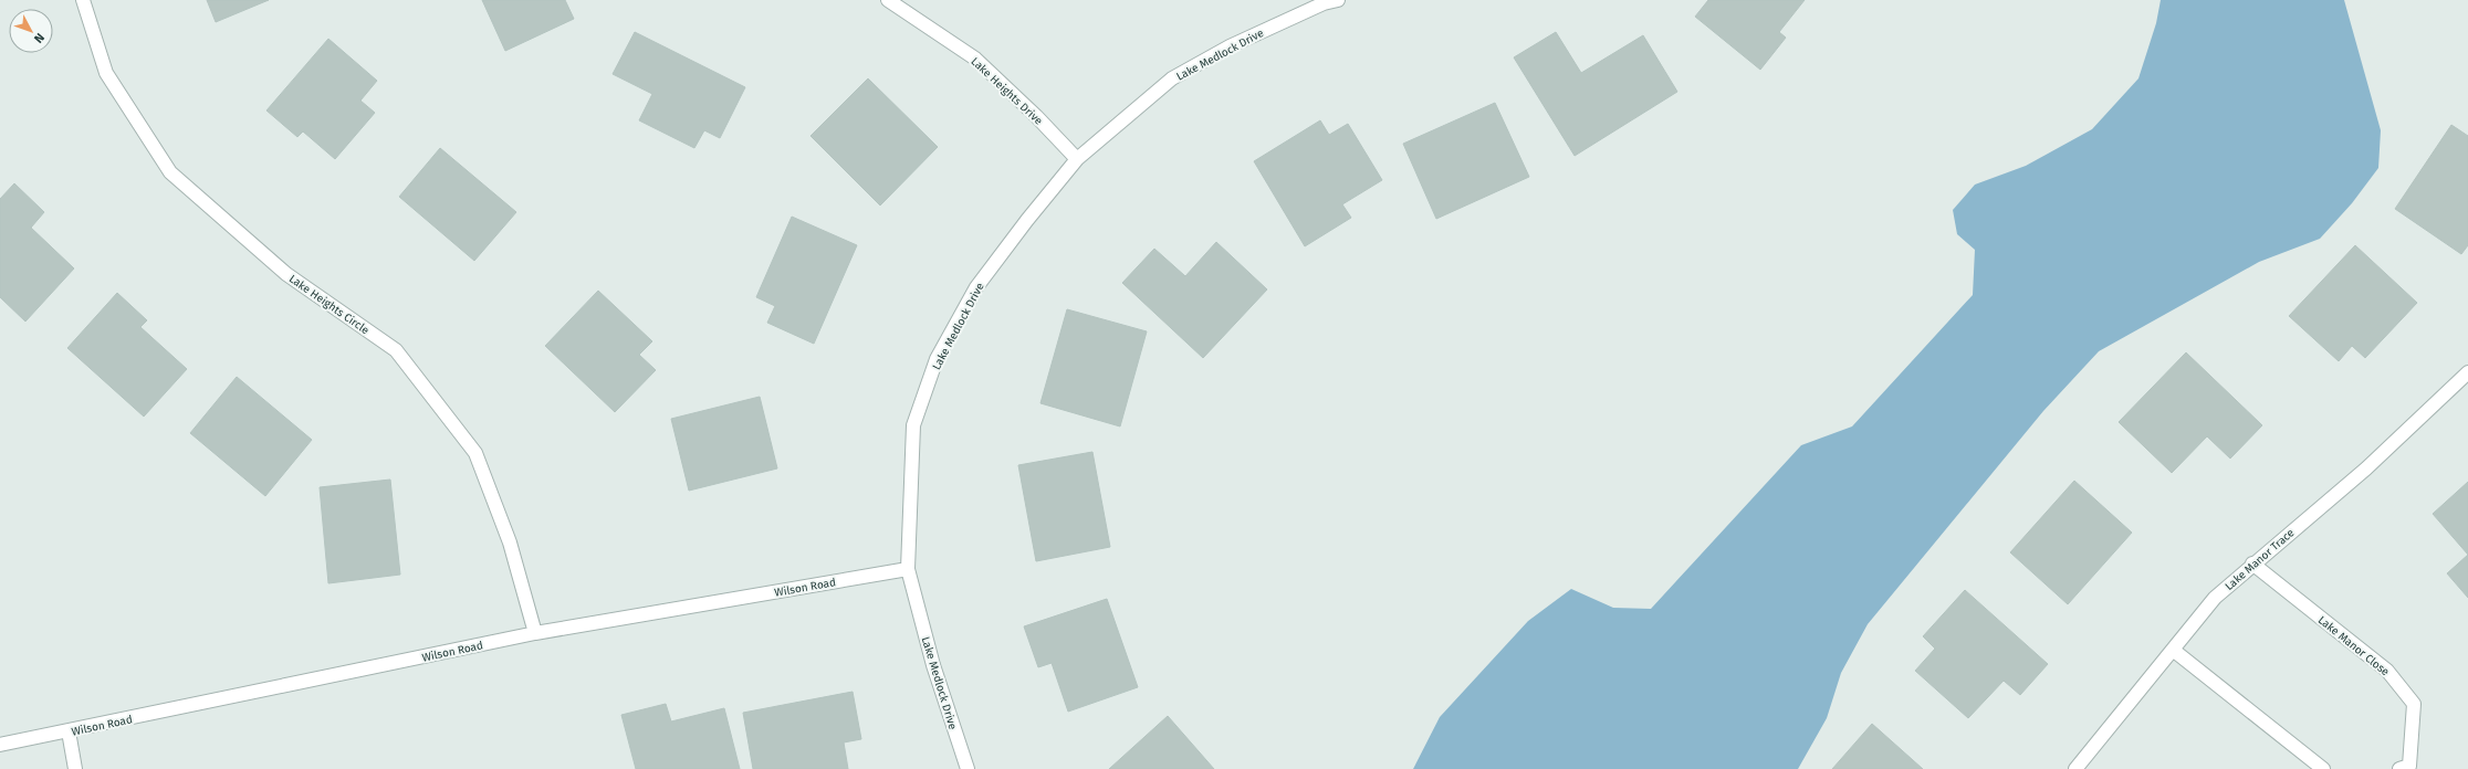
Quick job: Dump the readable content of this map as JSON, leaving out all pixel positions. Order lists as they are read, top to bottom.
{
  "streets": {
    "street": [
      "Lake Medlock Drive",
      "Lake Heights Drive",
      "Lake Heights Circle",
      "Lake Manor Trace",
      "Wilson Road",
      "Lake Manor Close"
    ]
  },
  "crossings": [
    ["Lake Medlock Drive", "Lake Heights Drive"],
    ["Lake Medlock Drive", "Wilson Road"],
    ["Lake Heights Circle", "Wilson Road"],
    ["Lake Manor Trace", "Lake Manor Close"]
  ],
  "north": "bottom right"
}
